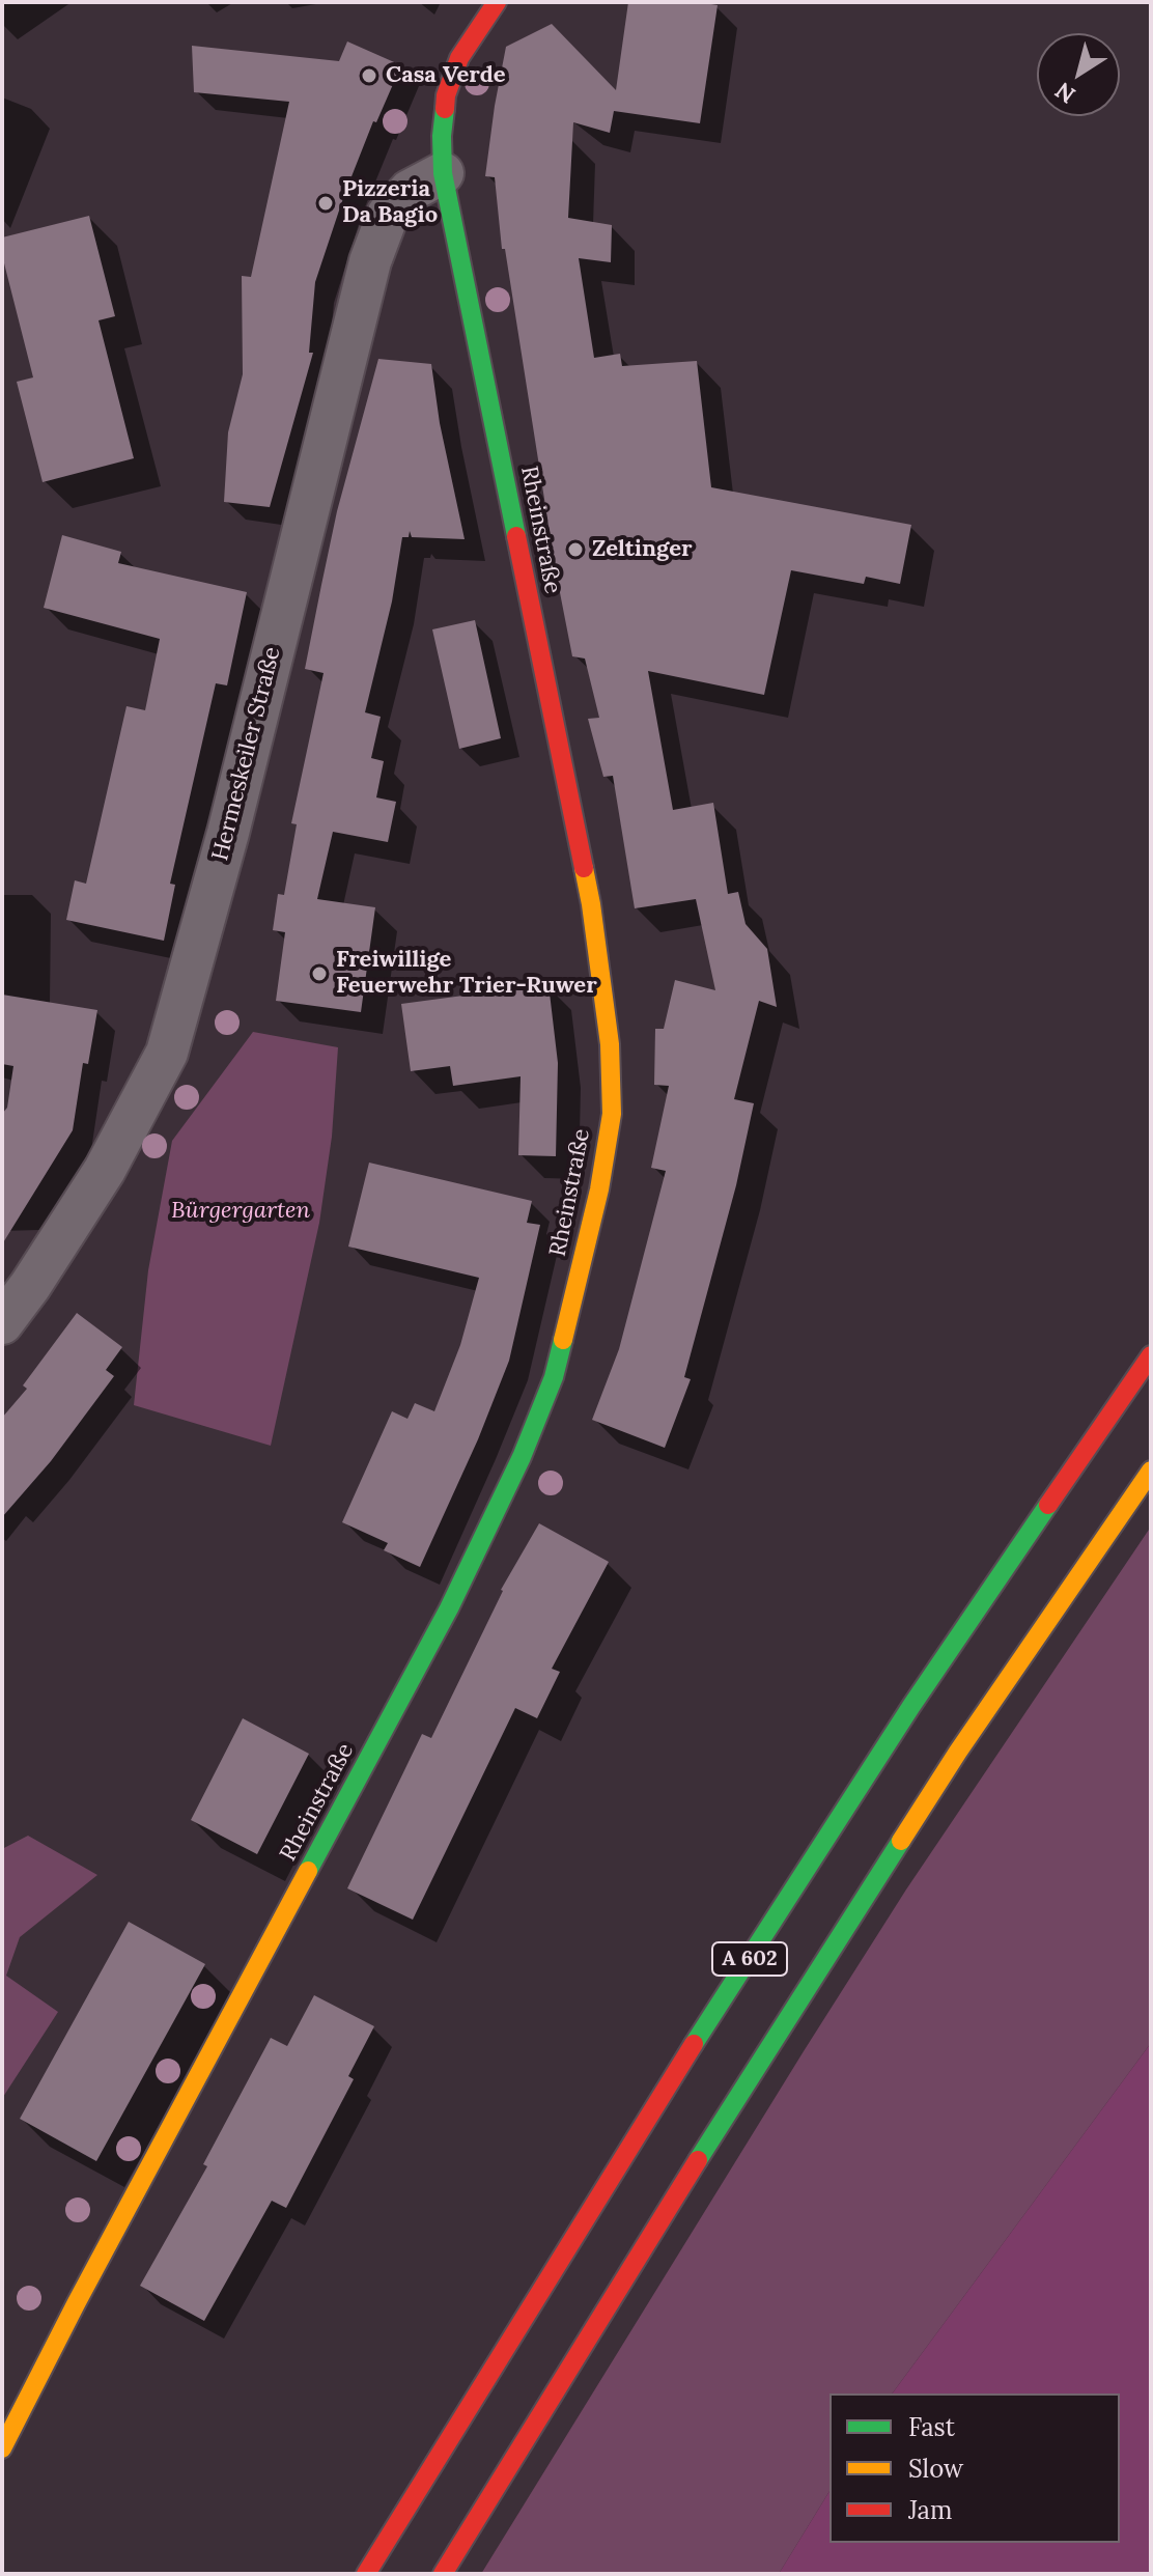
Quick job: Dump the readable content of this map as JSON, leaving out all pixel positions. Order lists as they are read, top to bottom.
{
  "streets": {
    "main road": ["Rheinstraße", "A 602"],
    "street": ["Hermeskeiler Straße"]
  },
  "crossings": [
    ["Rheinstraße", "Hermeskeiler Straße"]
  ],
  "parks": ["Bürgergarten"],
  "places": [
    "Casa Verde",
    "Pizzeria Da Bagio",
    "Zeltinger",
    "Freiwillige Feuerwehr Trier-Ruwer"
  ],
  "legend": ["Fast", "Slow", "Jam"],
  "north": "bottom left"
}
